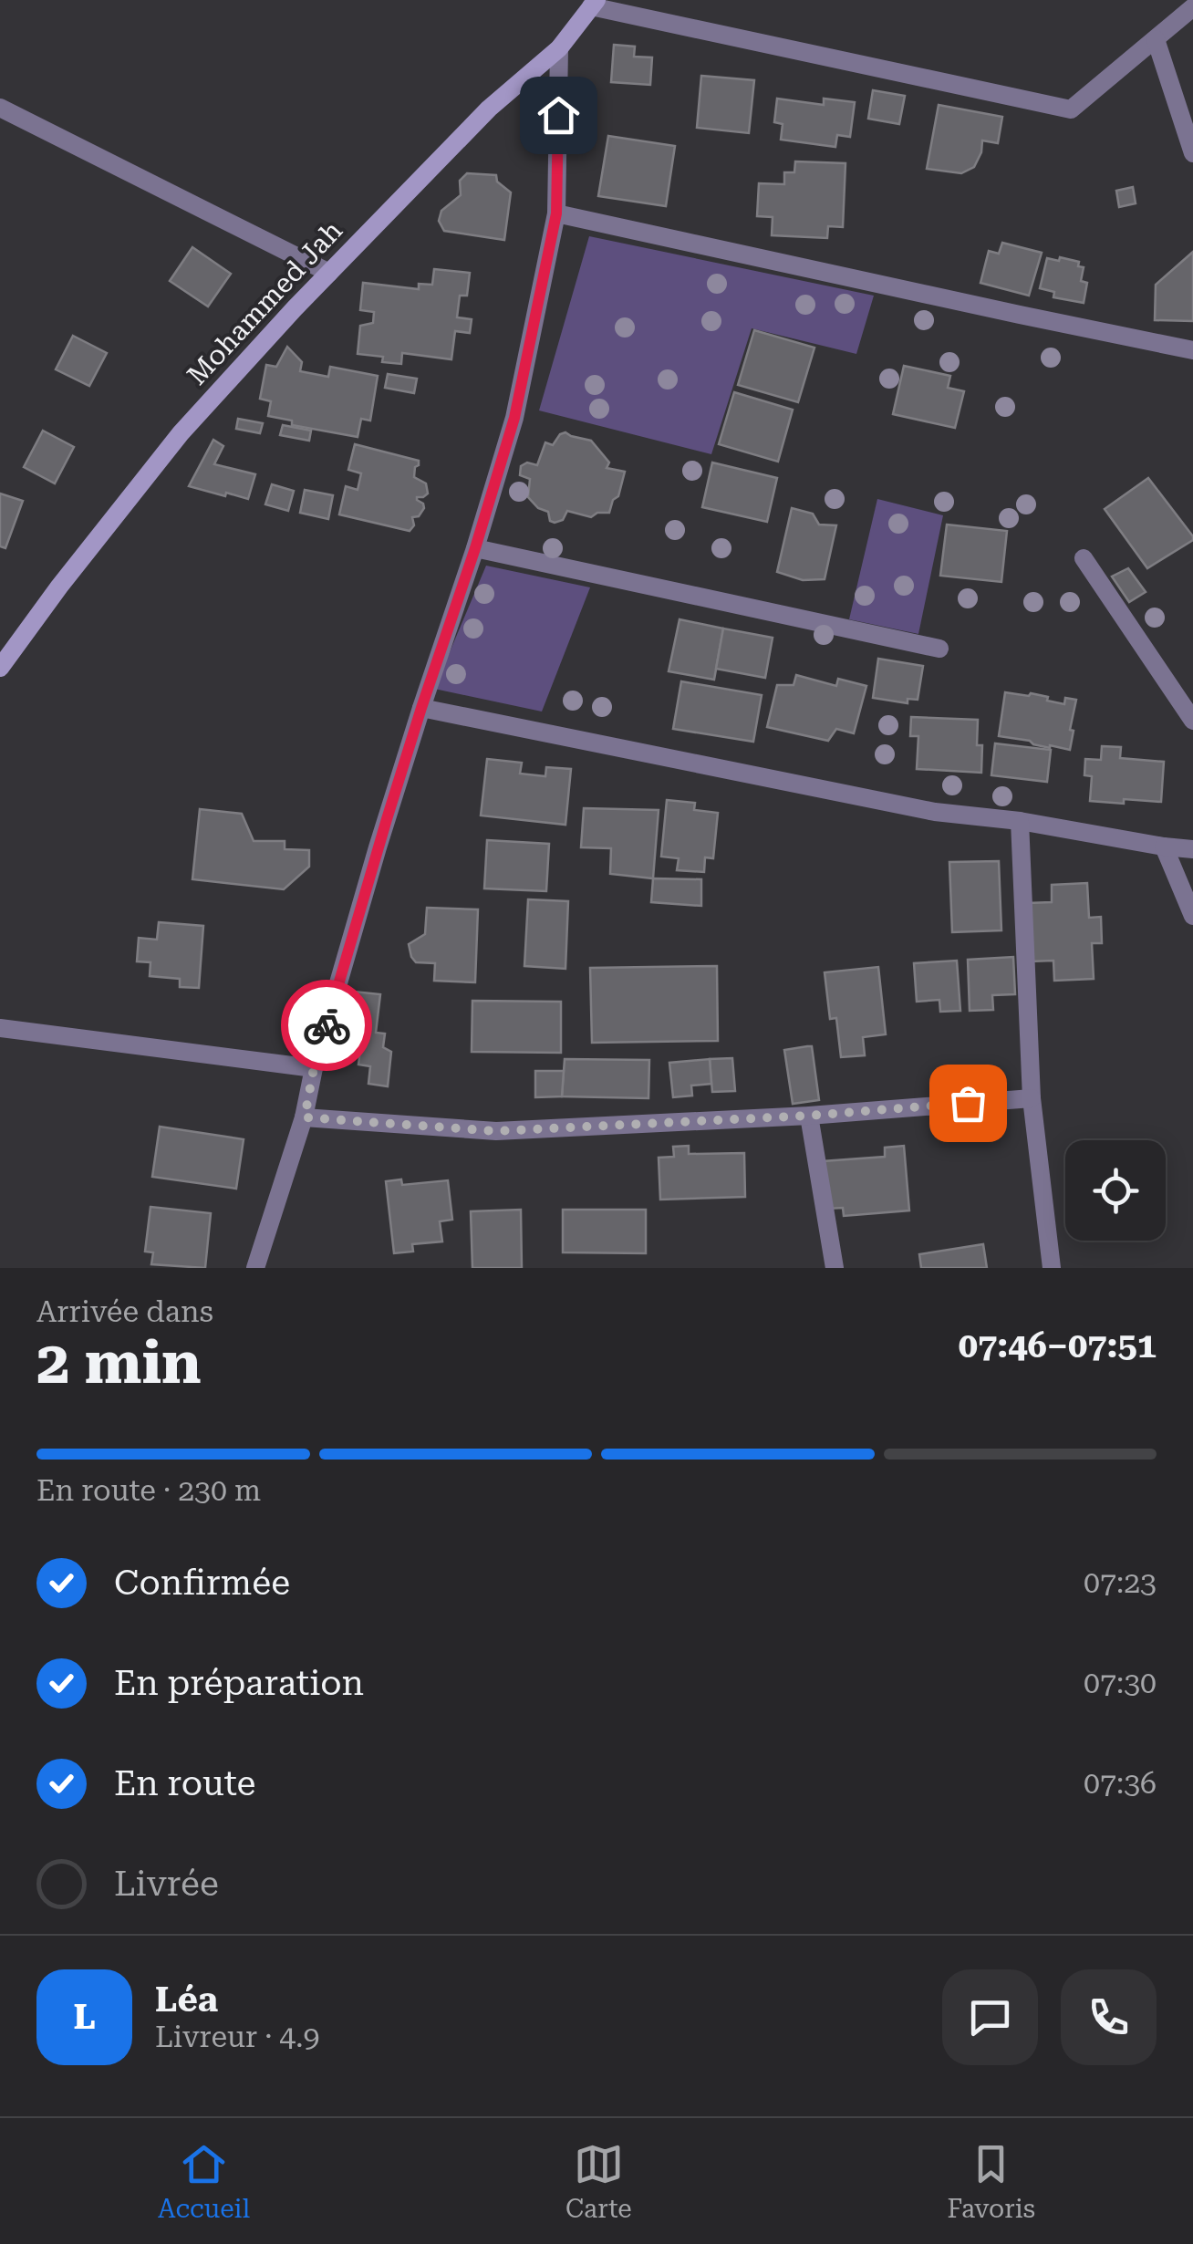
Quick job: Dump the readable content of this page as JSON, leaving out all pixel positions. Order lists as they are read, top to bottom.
{
  "streets": {
    "street": ["Mohammed Jah"]
  },
  "page": {
    "heading": ["2 min", "Arrivée dans", "07:46–07:51"],
    "panel": ["Léa", "Livreur · 4.9"],
    "bar": "En route · 230 m",
    "list": [
      ["Confirmée", "07:23"],
      ["En préparation", "07:30"],
      ["En route", "07:36"],
      "Livrée"
    ],
    "round": "L",
    "tabs": ["Accueil", "Carte", "Favoris"]
  }
}
